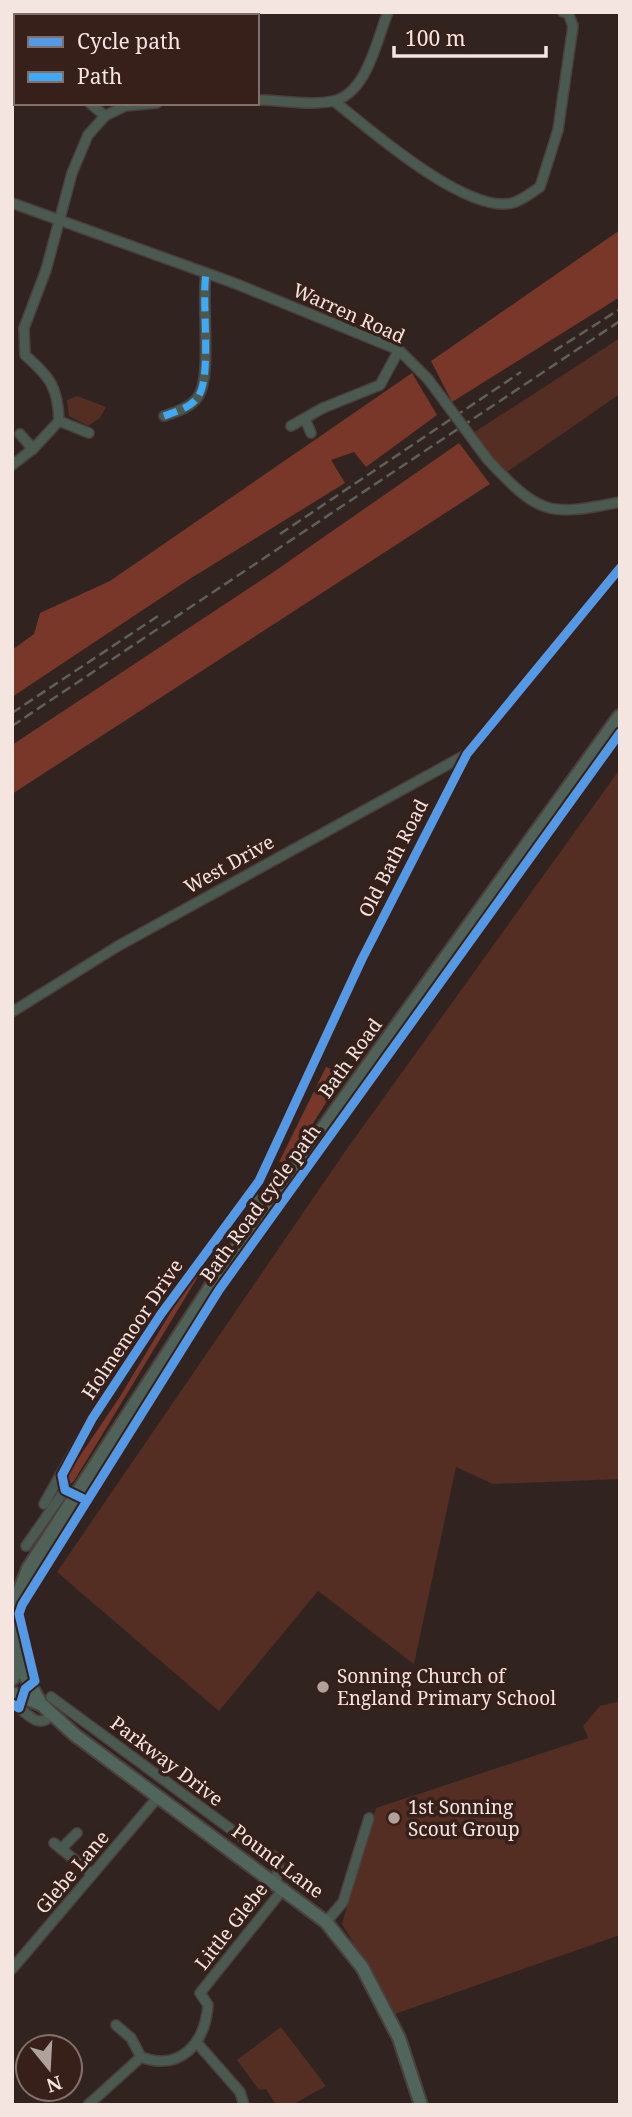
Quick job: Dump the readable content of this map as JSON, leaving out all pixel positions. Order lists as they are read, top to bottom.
{
  "streets": {
    "main road": ["Bath Road"],
    "street": [
      "Warren Road",
      "Old Bath Road",
      "West Drive",
      "Holmemoor Drive",
      "Parkway Drive",
      "Pound Lane",
      "Glebe Lane",
      "Little Glebe"
    ],
    "cycle path": ["Bath Road cycle path"]
  },
  "crossings": [
    ["Old Bath Road", "West Drive"],
    ["Old Bath Road", "Holmemoor Drive"],
    ["Parkway Drive", "Pound Lane"],
    ["Parkway Drive", "Little Glebe"],
    ["Pound Lane", "Glebe Lane"],
    ["Pound Lane", "Little Glebe"]
  ],
  "places": ["Sonning Church of England Primary School", "1st Sonning Scout Group"],
  "legend": ["Cycle path", "Path"],
  "scale_bar": "100 m",
  "north": "bottom"
}
